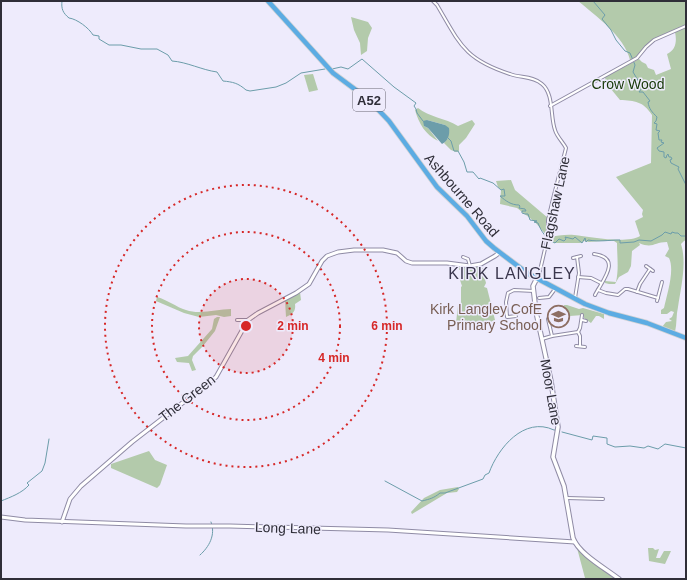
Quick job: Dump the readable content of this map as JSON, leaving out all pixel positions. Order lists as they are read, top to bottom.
{
  "streets": {
    "highway": ["A52", "Ashbourne Road"],
    "main road": ["Moor Lane"],
    "street": ["Flagshaw Lane", "The Green", "Long Lane"]
  },
  "crossings": [
    ["Ashbourne Road", "Flagshaw Lane"],
    ["Ashbourne Road", "Moor Lane"],
    ["Flagshaw Lane", "Moor Lane"],
    ["Moor Lane", "Long Lane"],
    ["The Green", "Long Lane"]
  ],
  "districts": ["KIRK LANGLEY"],
  "parks": ["Crow Wood"],
  "places": {
    "school or university": ["Kirk Langley CofE Primary School"]
  },
  "rings": ["2 min", "6 min", "4 min"]
}
